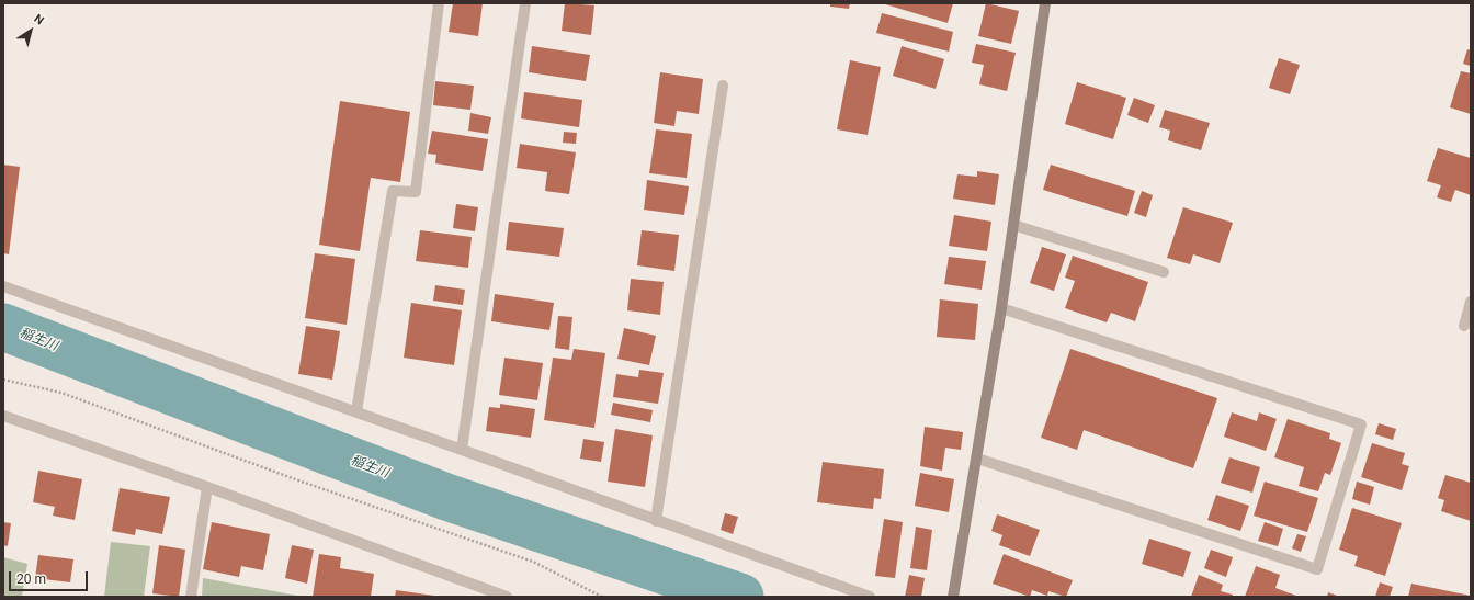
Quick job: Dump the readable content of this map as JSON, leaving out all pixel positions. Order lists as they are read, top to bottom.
{
  "water": ["稲生川"],
  "scale_bar": "20 m",
  "north": "top right"
}
